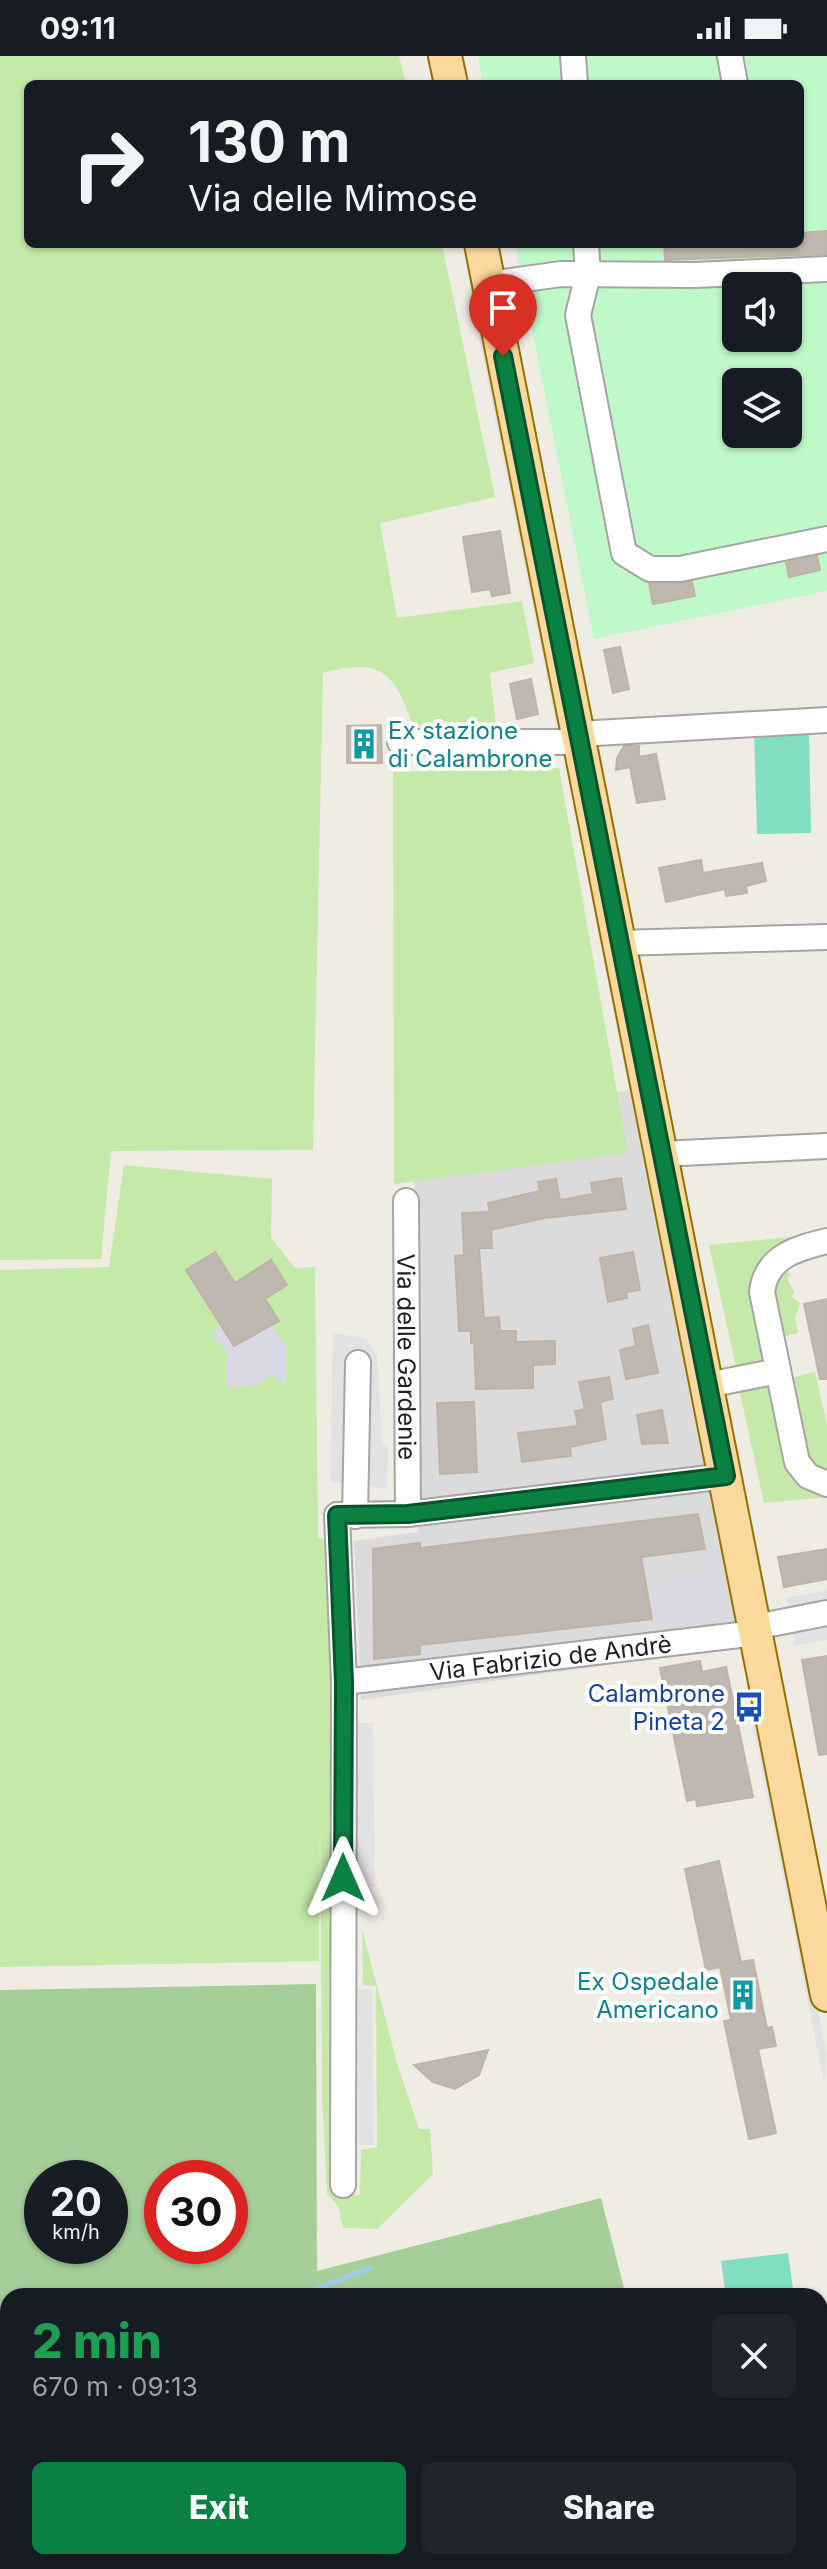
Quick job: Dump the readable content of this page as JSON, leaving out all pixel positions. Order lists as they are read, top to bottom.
{
  "streets": {
    "street": ["Via delle Gardenie", "Via Fabrizio de Andrè"]
  },
  "places": {
    "building": ["Ex stazione di Calambrone", "Ex Ospedale Americano"],
    "bus stop": ["Calambrone Pineta 2"]
  },
  "page": {
    "status": "09:11",
    "turn": ["130 m", "Via delle Mimose"],
    "speed": "20 km/h",
    "limit": "30",
    "heading": ["2 min", "670 m · 09:13"],
    "buttons": ["Exit", "Share"]
  }
}
